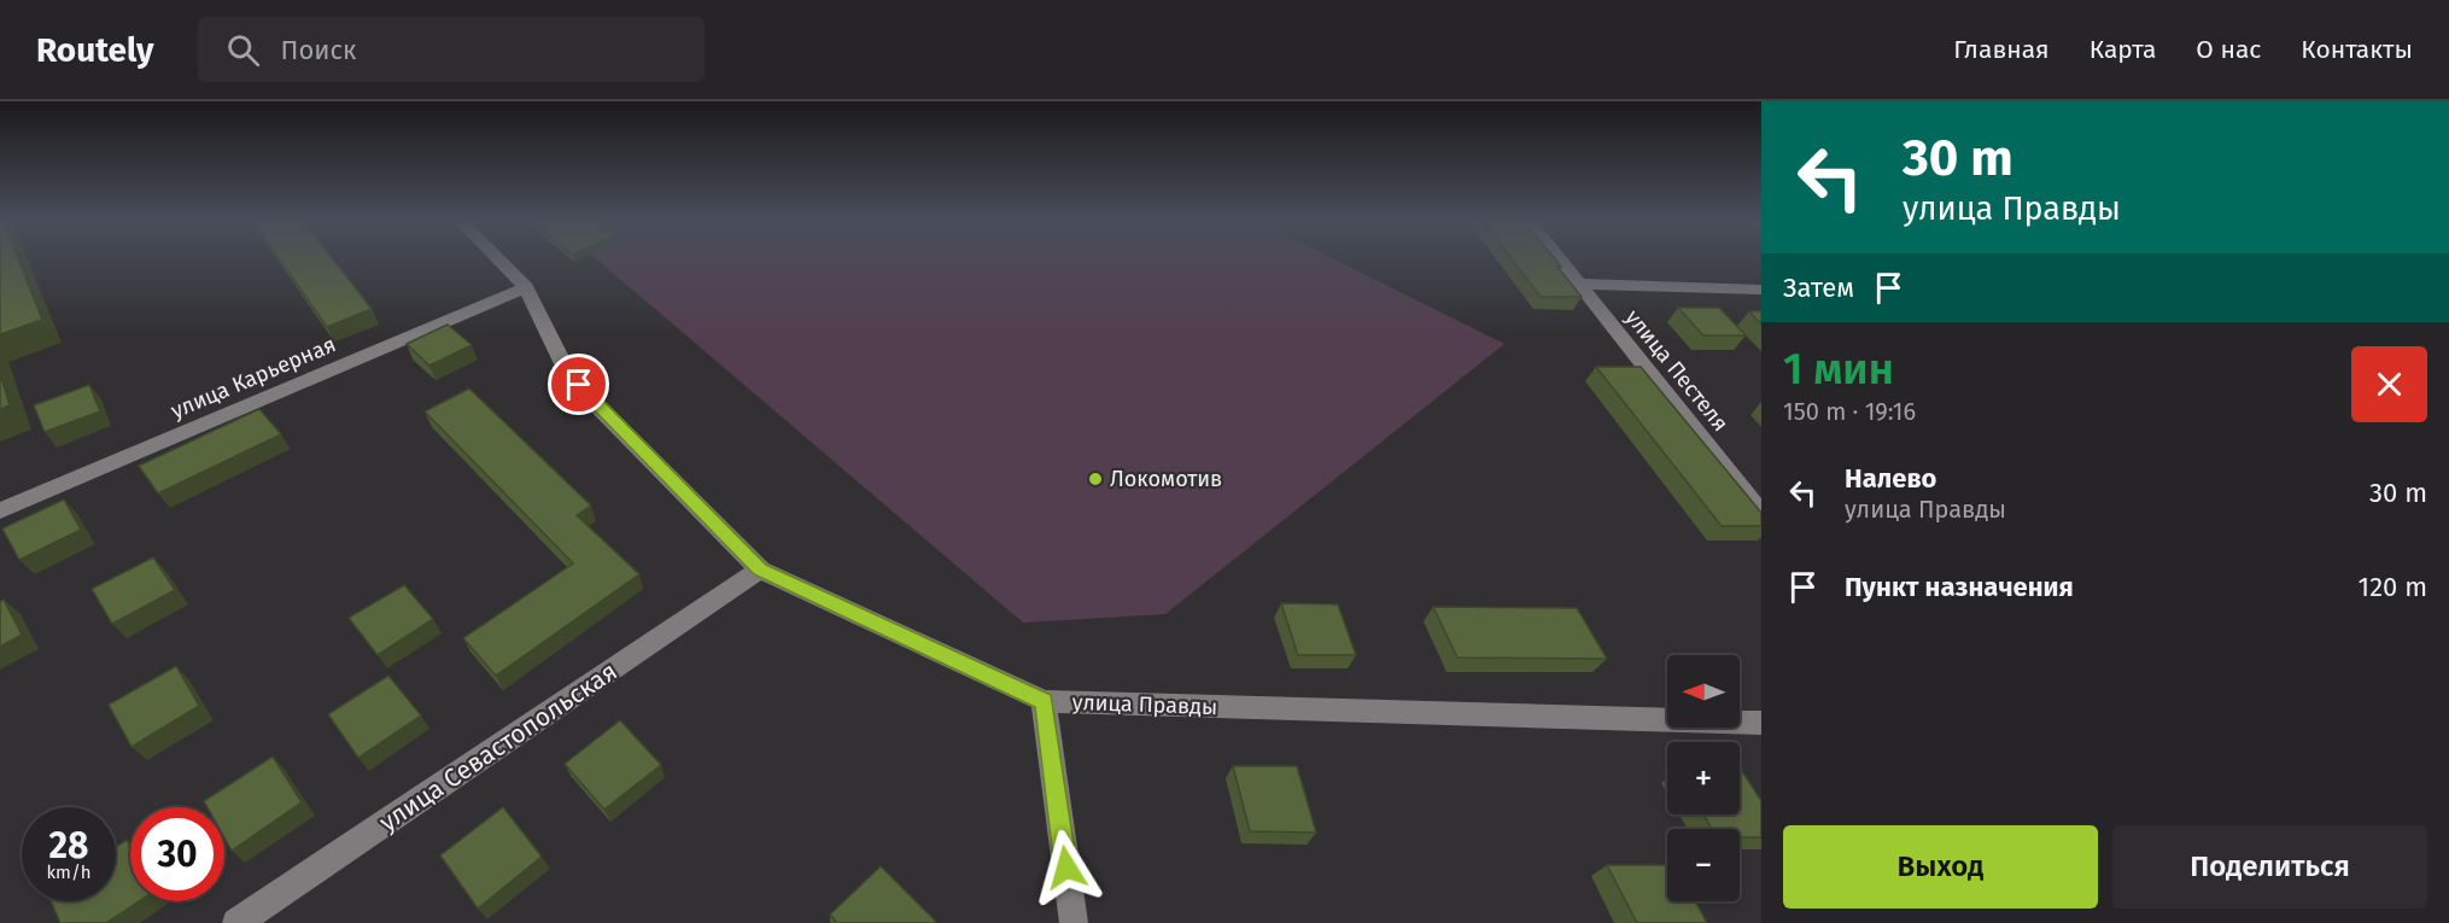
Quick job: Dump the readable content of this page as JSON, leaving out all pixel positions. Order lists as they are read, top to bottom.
{
  "streets": {
    "street": [
      "улица Пестеля",
      "улица Карьерная",
      "улица Правды",
      "улица Севастопольская"
    ]
  },
  "crossings": [
    ["улица Карьерная", "улица Правды"],
    ["улица Правды", "улица Севастопольская"]
  ],
  "places": ["Локомотив"],
  "north": "left",
  "page": {
    "header": "Routely",
    "search": "Поиск",
    "nav": [
      "Главная",
      "Карта",
      "О нас",
      "Контакты"
    ],
    "turn": ["30 m", "улица Правды"],
    "then": "Затем",
    "heading": ["1 мин", "150 m · 19:16"],
    "list": [
      {
        "name": "Налево",
        "note": "улица Правды",
        "value": "30 m"
      },
      {
        "name": "Пункт назначения",
        "value": "120 m"
      }
    ],
    "map_buttons": ["+", "−"],
    "speed": "28 km/h",
    "limit": "30",
    "buttons": ["Выход", "Поделиться"]
  }
}
